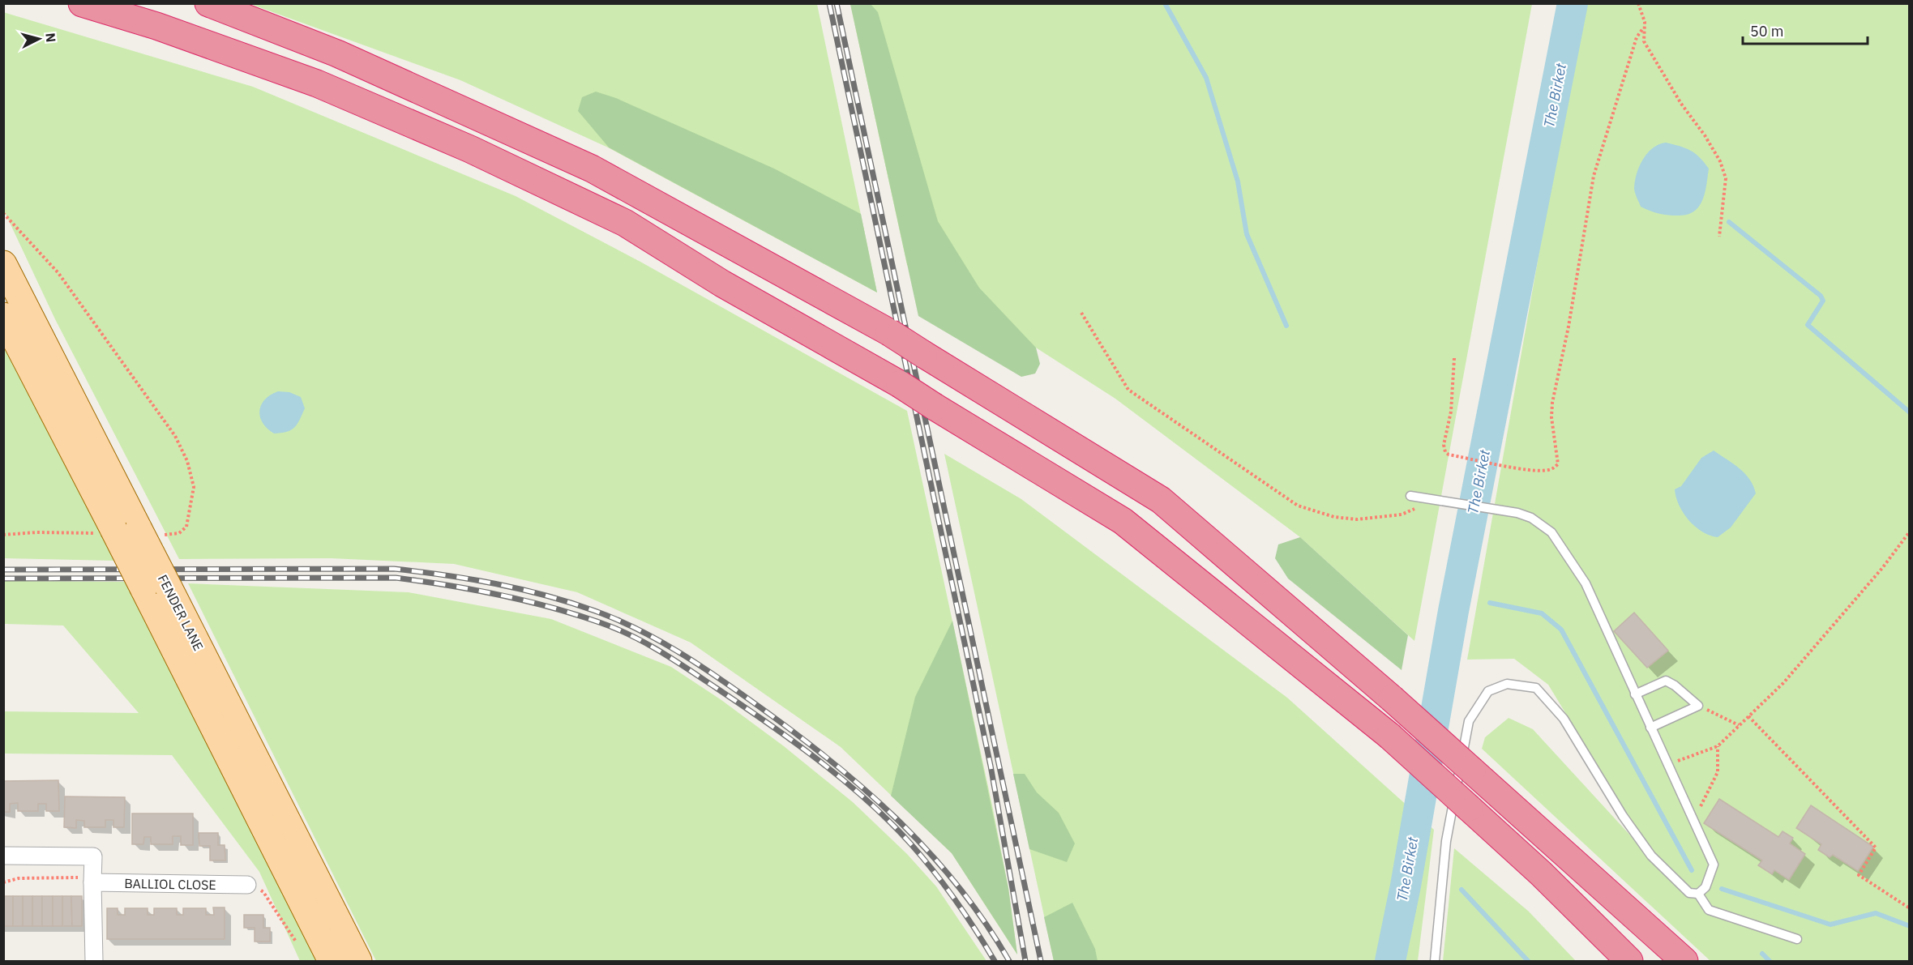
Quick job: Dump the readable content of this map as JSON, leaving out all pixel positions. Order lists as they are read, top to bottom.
{
  "streets": {
    "main road": ["FENDER LANE"],
    "street": ["BALLIOL CLOSE"]
  },
  "water": ["The Birket"],
  "scale_bar": "50 m",
  "north": "right"
}
